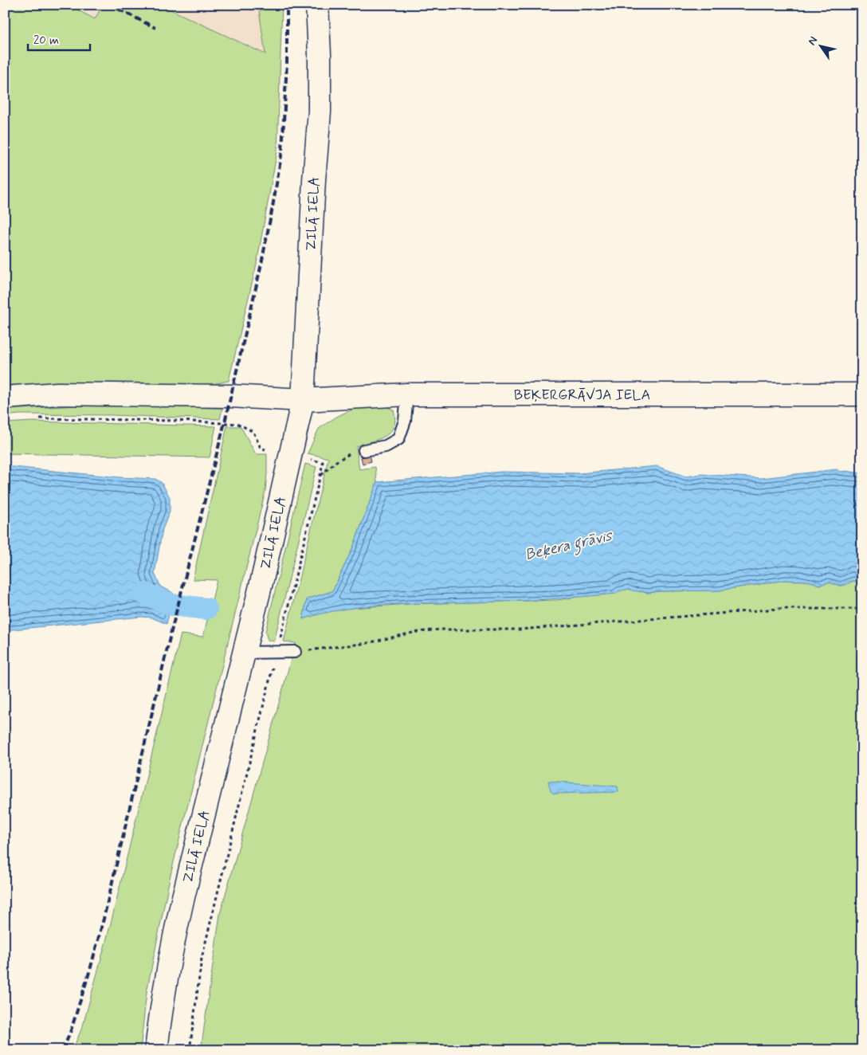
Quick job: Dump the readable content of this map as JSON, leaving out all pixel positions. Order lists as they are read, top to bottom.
{
  "streets": {
    "street": ["ZILĀ IELA", "BEĶERGRĀVJA IELA"]
  },
  "crossings": [
    ["ZILĀ IELA", "BEĶERGRĀVJA IELA"]
  ],
  "water": ["Beķera grāvis"],
  "scale_bar": "20 m",
  "north": "top left"
}
